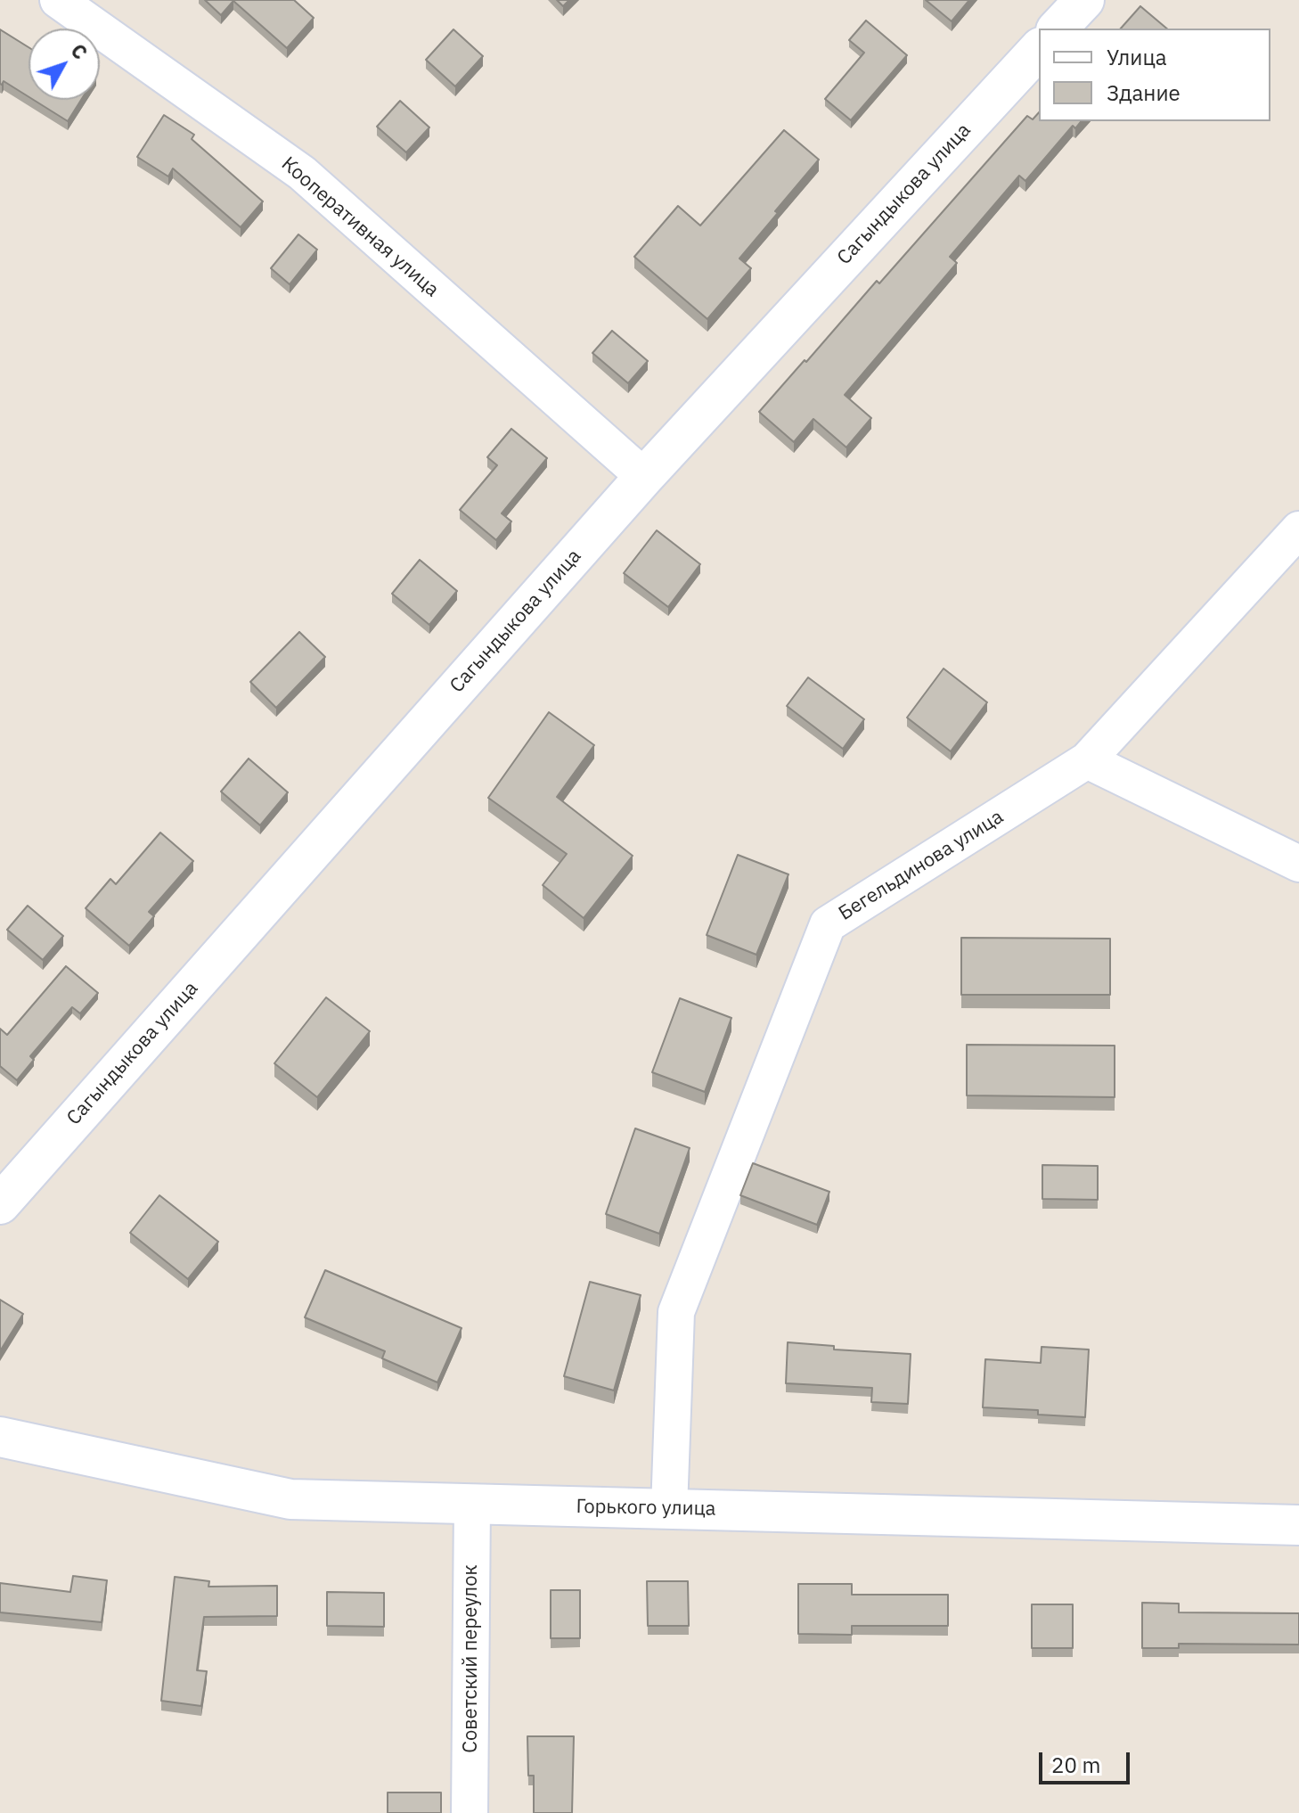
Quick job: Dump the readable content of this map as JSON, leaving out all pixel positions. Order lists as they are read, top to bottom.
{
  "streets": {
    "street": [
      "Сагындыкова улица",
      "Кооперативная улица",
      "Бегельдинова улица",
      "Горького улица",
      "Советский переулок"
    ]
  },
  "crossings": [
    ["Сагындыкова улица", "Кооперативная улица"],
    ["Бегельдинова улица", "Горького улица"],
    ["Горького улица", "Советский переулок"]
  ],
  "legend": ["Улица", "Здание"],
  "scale_bar": "20 m",
  "north": "top right"
}
